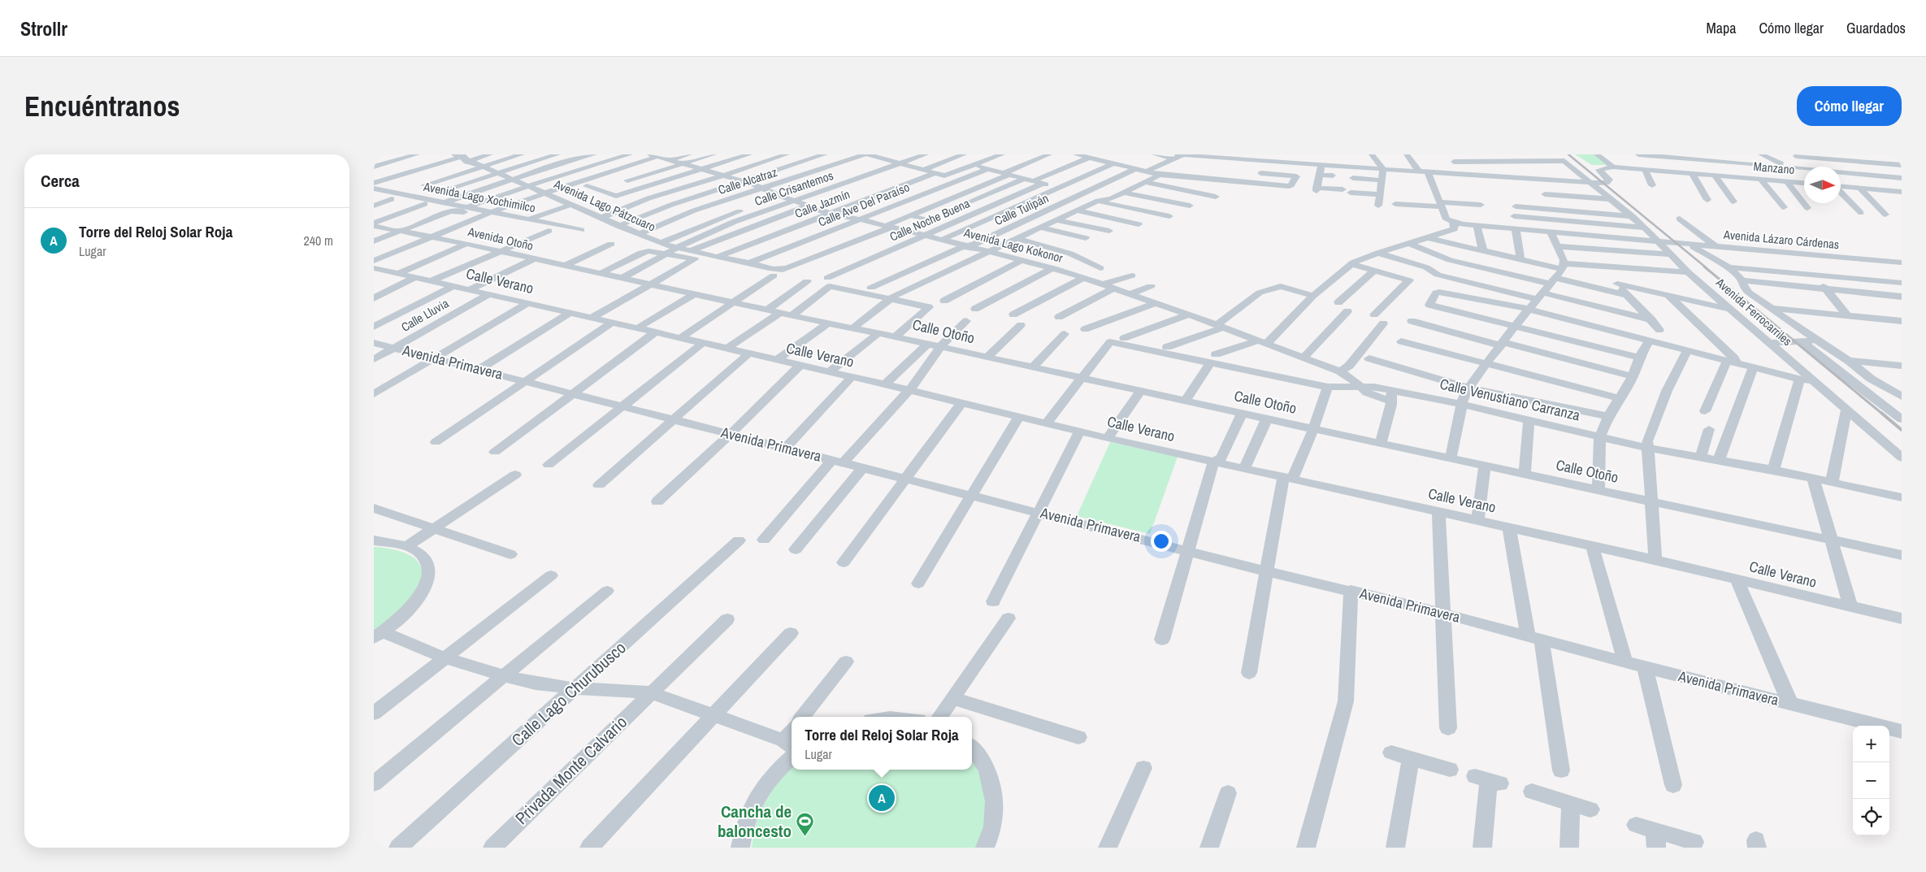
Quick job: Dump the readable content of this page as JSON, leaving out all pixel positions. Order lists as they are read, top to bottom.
{
  "streets": {
    "street": [
      "Manzano",
      "Calle Alcatraz",
      "Calle Crisantemos",
      "Avenida Lago Xochimilco",
      "Calle Jazmín",
      "Calle Ave Del Paraíso",
      "Avenida Lago Pátzcuaro",
      "Calle Tulipán",
      "Calle Noche Buena",
      "Avenida Otoño",
      "Avenida Lázaro Cárdenas",
      "Avenida Lago Kokonor",
      "Calle Verano",
      "Avenida Ferrocarriles",
      "Calle Lluvia",
      "Calle Otoño",
      "Avenida Primavera",
      "Calle Venustiano Carranza",
      "Calle Lago Churubusco",
      "Privada Monte Calvario"
    ]
  },
  "crossings": [
    ["Calle Alcatraz", "Avenida Lago Pátzcuaro"],
    ["Calle Alcatraz", "Avenida Lago Kokonor"],
    ["Calle Crisantemos", "Avenida Lago Pátzcuaro"],
    ["Calle Crisantemos", "Avenida Otoño"],
    ["Calle Crisantemos", "Avenida Lago Kokonor"],
    ["Calle Crisantemos", "Calle Otoño"],
    ["Calle Jazmín", "Avenida Lago Pátzcuaro"],
    ["Calle Jazmín", "Avenida Lago Kokonor"],
    ["Calle Ave Del Paraíso", "Avenida Lago Pátzcuaro"],
    ["Calle Ave Del Paraíso", "Avenida Lago Kokonor"],
    ["Avenida Lago Pátzcuaro", "Avenida Lago Kokonor"],
    ["Calle Tulipán", "Avenida Lago Kokonor"],
    ["Calle Noche Buena", "Avenida Lago Kokonor"],
    ["Calle Noche Buena", "Calle Otoño"],
    ["Avenida Otoño", "Calle Otoño"],
    ["Avenida Lázaro Cárdenas", "Avenida Ferrocarriles"],
    ["Avenida Lago Kokonor", "Calle Venustiano Carranza"],
    ["Calle Verano", "Calle Lluvia"],
    ["Calle Lluvia", "Avenida Primavera"]
  ],
  "places": {
    "sports": ["Cancha de baloncesto"]
  },
  "north": "right",
  "page": {
    "header": "Strollr",
    "nav": ["Mapa", "Cómo llegar", "Guardados"],
    "buttons": "Cómo llegar",
    "title": "Encuéntranos",
    "heading": "Cerca",
    "list": [
      {
        "mark": "A",
        "name": "Torre del Reloj Solar Roja",
        "note": "Lugar",
        "value": "240 m"
      }
    ],
    "popup": ["Torre del Reloj Solar Roja", "Lugar"],
    "map_buttons": ["+", "−"],
    "pins": "A"
  }
}
